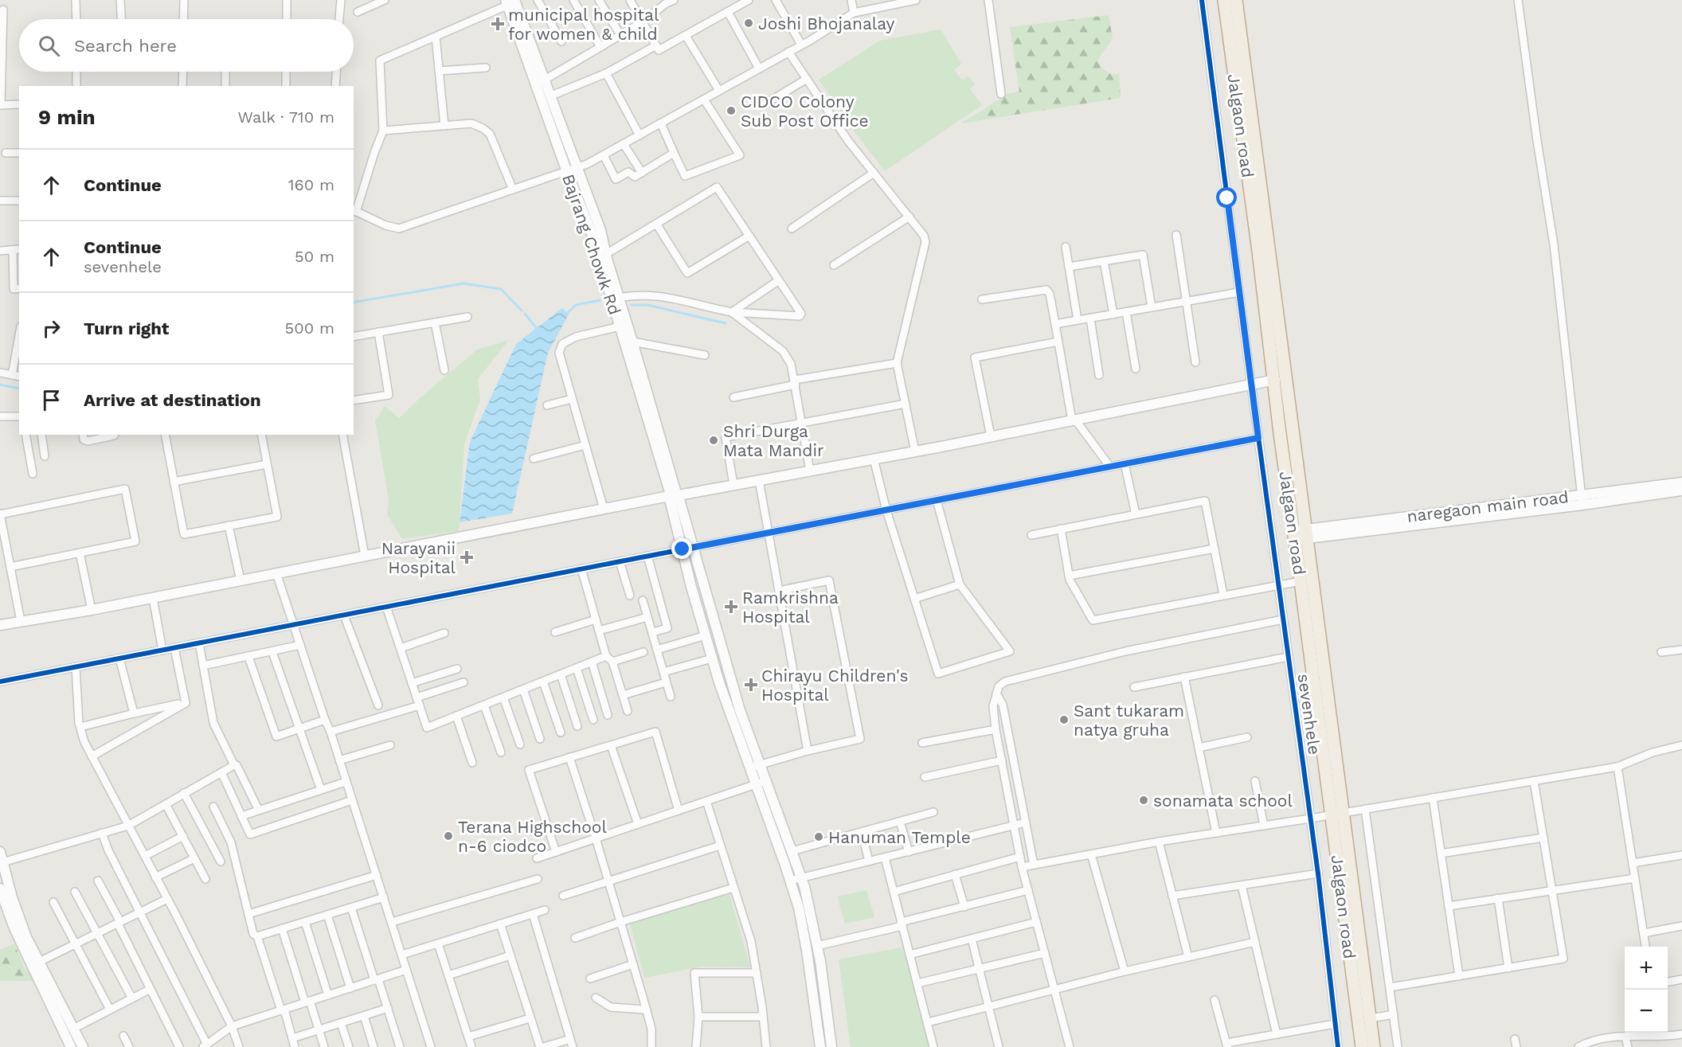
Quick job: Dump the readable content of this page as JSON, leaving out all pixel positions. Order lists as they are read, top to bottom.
{
  "streets": {
    "highway": ["Jalgaon road"],
    "street": ["Bajrang Chowk Rd", "naregaon main road", "sevenhele"]
  },
  "crossings": [
    ["Jalgaon road", "naregaon main road"]
  ],
  "places": {
    "other": [
      "Joshi Bhojanalay",
      "CIDCO Colony Sub Post Office",
      "Shri Durga Mata Mandir",
      "Sant tukaram natya gruha",
      "sonamata school",
      "Terana Highschool n-6 ciodco",
      "Hanuman Temple"
    ],
    "health": [
      "municipal hospital for women & child",
      "Narayanii Hospital",
      "Ramkrishna Hospital",
      "Chirayu Children's Hospital"
    ]
  },
  "page": {
    "search": "Search here",
    "heading": ["9 min", "Walk · 710 m"],
    "list": [
      ["Continue", "160 m"],
      ["Continue", "sevenhele", "50 m"],
      ["Turn right", "500 m"],
      "Arrive at destination"
    ],
    "map_buttons": ["+", "−"]
  }
}
